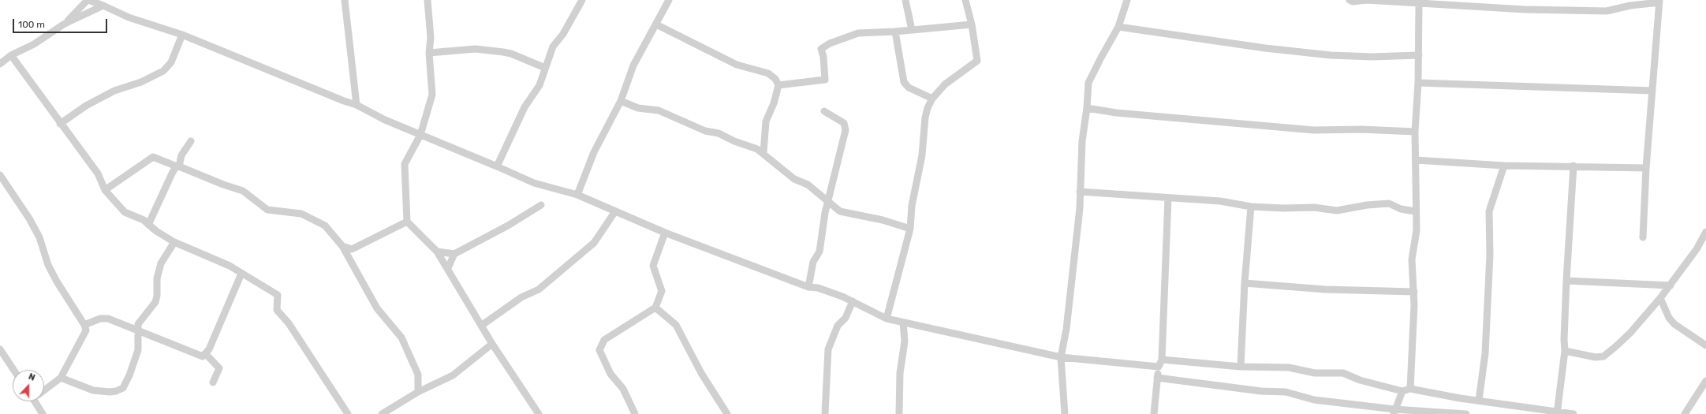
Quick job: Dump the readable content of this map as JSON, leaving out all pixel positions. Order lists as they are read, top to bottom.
{
  "scale_bar": "100 m",
  "north": "top"
}
